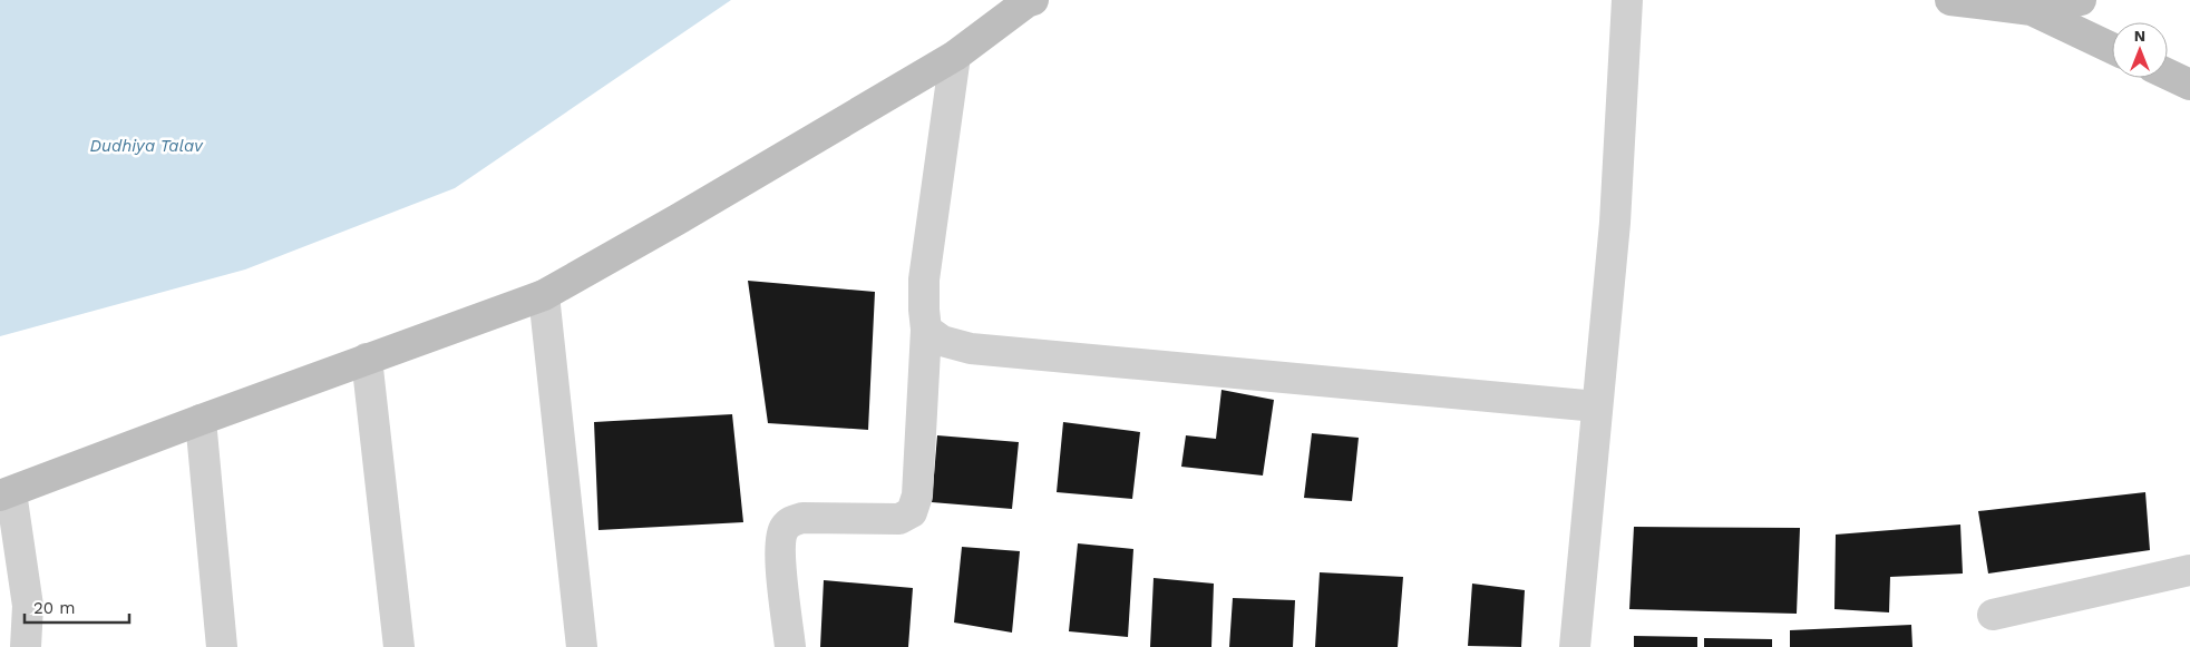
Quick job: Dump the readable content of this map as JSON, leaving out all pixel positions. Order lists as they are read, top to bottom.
{
  "water": ["Dudhiya Talav"],
  "scale_bar": "20 m",
  "north": "top"
}
